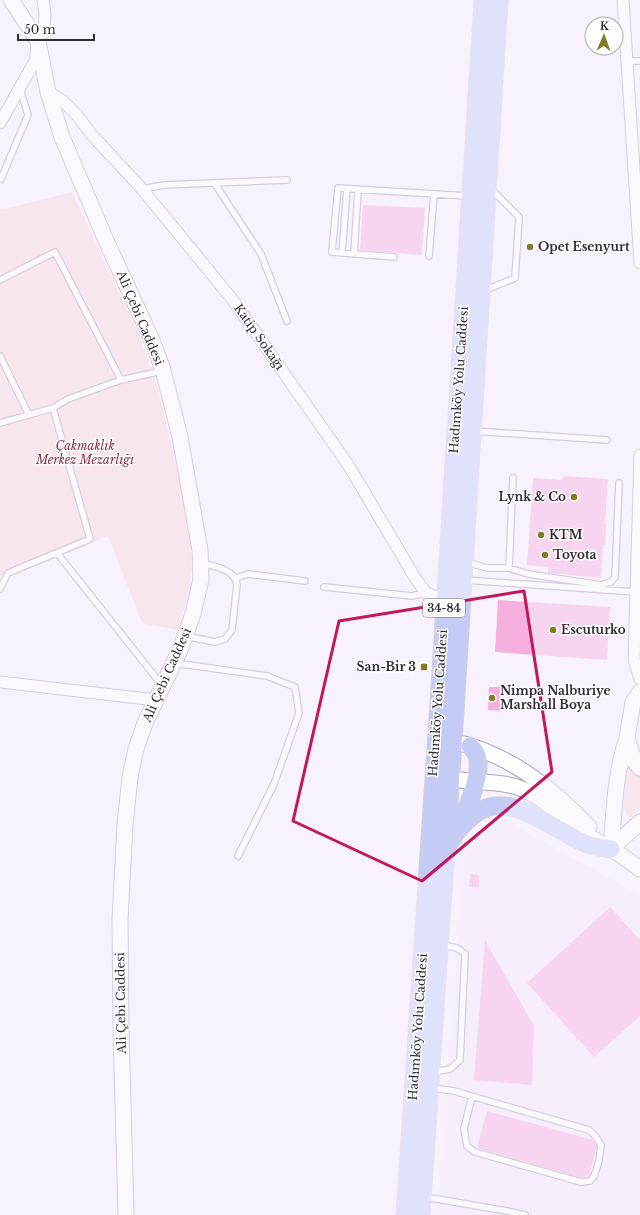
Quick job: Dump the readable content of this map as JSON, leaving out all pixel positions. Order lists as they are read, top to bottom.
{
  "streets": {
    "main road": ["Hadımköy Yolu Caddesi", "34-84"],
    "street": ["Ali Çebi Caddesi", "Katip Sokağı"]
  },
  "crossings": [
    ["Ali Çebi Caddesi", "Katip Sokağı"]
  ],
  "parks": ["Çakmaklık Merkez Mezarlığı"],
  "places": {
    "other": [
      "Opet Esenyurt",
      "Lynk & Co",
      "KTM",
      "Toyota",
      "Escuturko",
      "Nimpa Nalburiye Marshall Boya"
    ],
    "transit": ["San-Bir 3"]
  },
  "scale_bar": "50 m",
  "north": "top"
}
